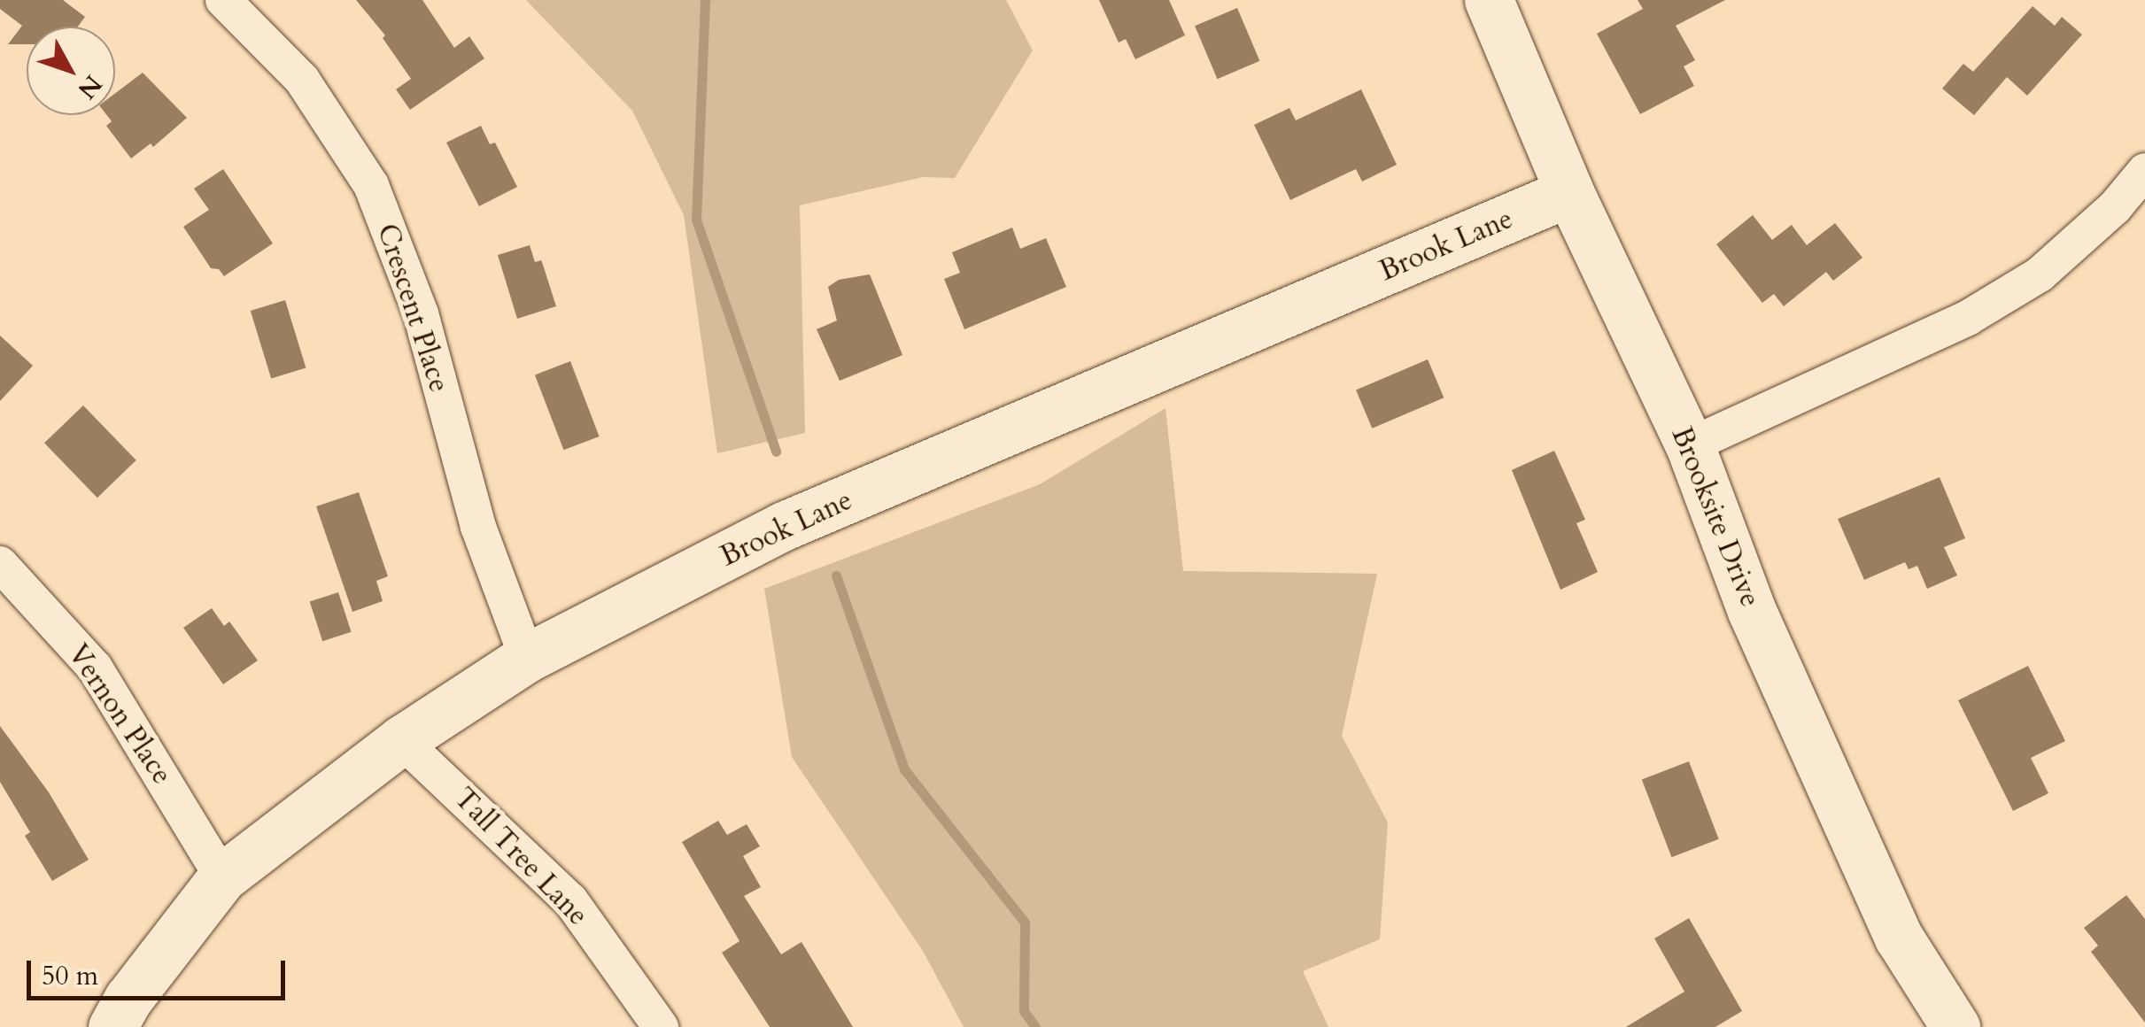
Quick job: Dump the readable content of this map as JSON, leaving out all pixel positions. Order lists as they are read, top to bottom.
{
  "streets": {
    "street": [
      "Brook Lane",
      "Crescent Place",
      "Brooksite Drive",
      "Vernon Place",
      "Tall Tree Lane"
    ]
  },
  "crossings": [
    ["Brook Lane", "Crescent Place"],
    ["Brook Lane", "Brooksite Drive"],
    ["Brook Lane", "Vernon Place"],
    ["Brook Lane", "Tall Tree Lane"]
  ],
  "scale_bar": "50 m",
  "north": "bottom right"
}
